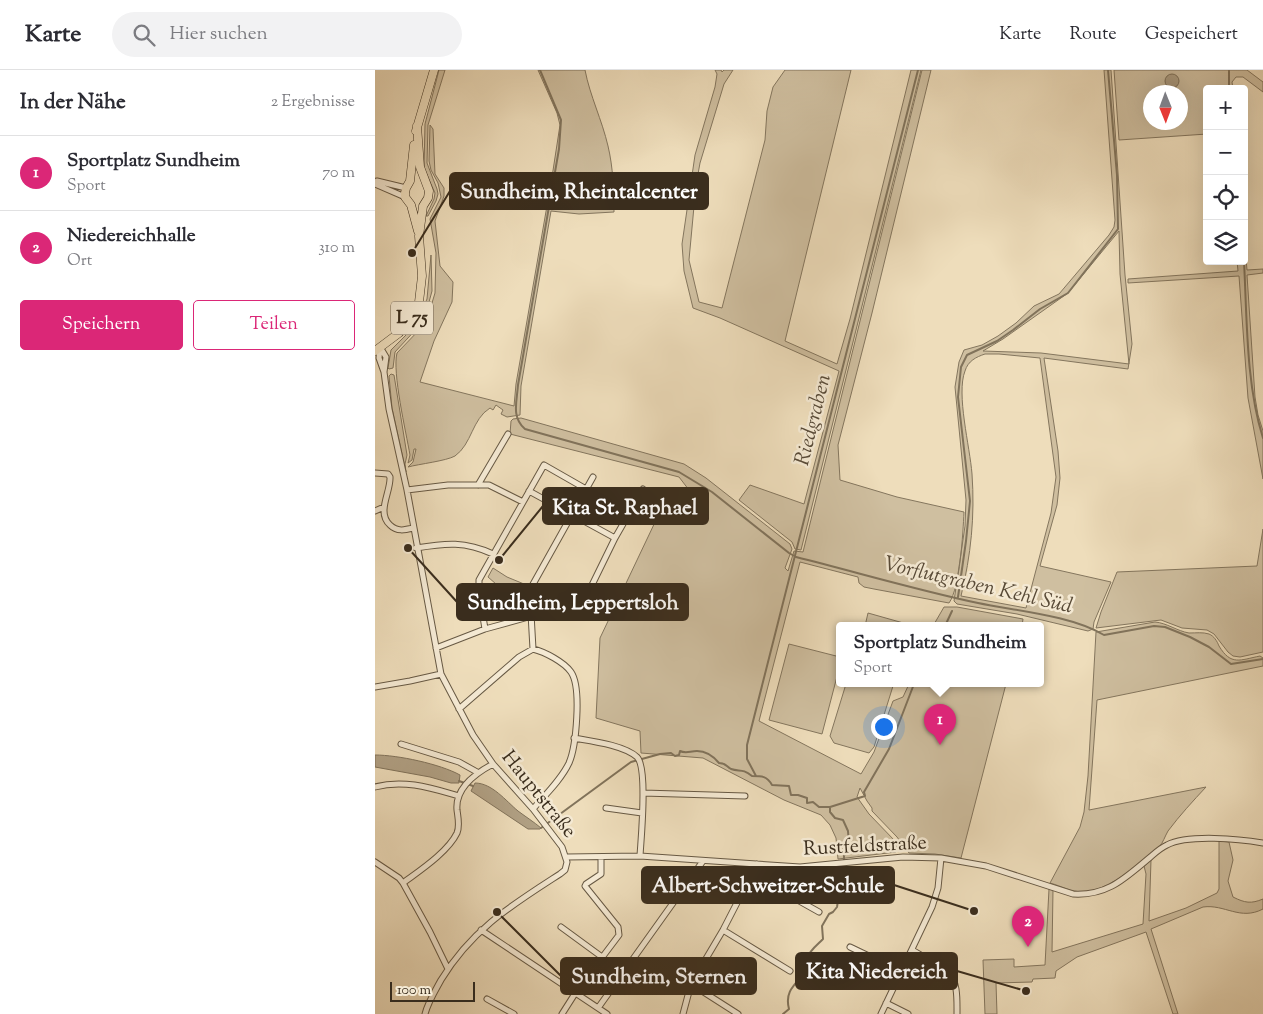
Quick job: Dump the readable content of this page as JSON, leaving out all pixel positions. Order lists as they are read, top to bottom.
{
  "streets": {
    "main road": ["L 75"],
    "street": ["Hauptstraße", "Rustfeldstraße"]
  },
  "crossings": [
    ["L 75", "Hauptstraße"],
    ["Hauptstraße", "Rustfeldstraße"]
  ],
  "water": ["Riedgraben", "Vorflutgraben Kehl Süd"],
  "places": [
    "Sundheim, Rheintalcenter",
    "Sundheim, Leppertsloh",
    "Kita St. Raphael",
    "Albert-Schweitzer-Schule",
    "Sundheim, Sternen",
    "Kita Niedereich"
  ],
  "scale_bar": "100 m",
  "north": "bottom",
  "page": {
    "header": "Karte",
    "search": "Hier suchen",
    "nav": ["Karte", "Route", "Gespeichert"],
    "heading": ["In der Nähe", "2 Ergebnisse"],
    "map_buttons": ["+", "−"],
    "list": [
      {
        "mark": "1",
        "name": "Sportplatz Sundheim",
        "note": "Sport",
        "value": "70 m"
      },
      {
        "mark": "2",
        "name": "Niedereichhalle",
        "note": "Ort",
        "value": "310 m"
      }
    ],
    "buttons": ["Speichern", "Teilen"],
    "popup": ["Sportplatz Sundheim", "Sport"],
    "pins": ["1", "2"],
    "scale": "100 m"
  }
}
